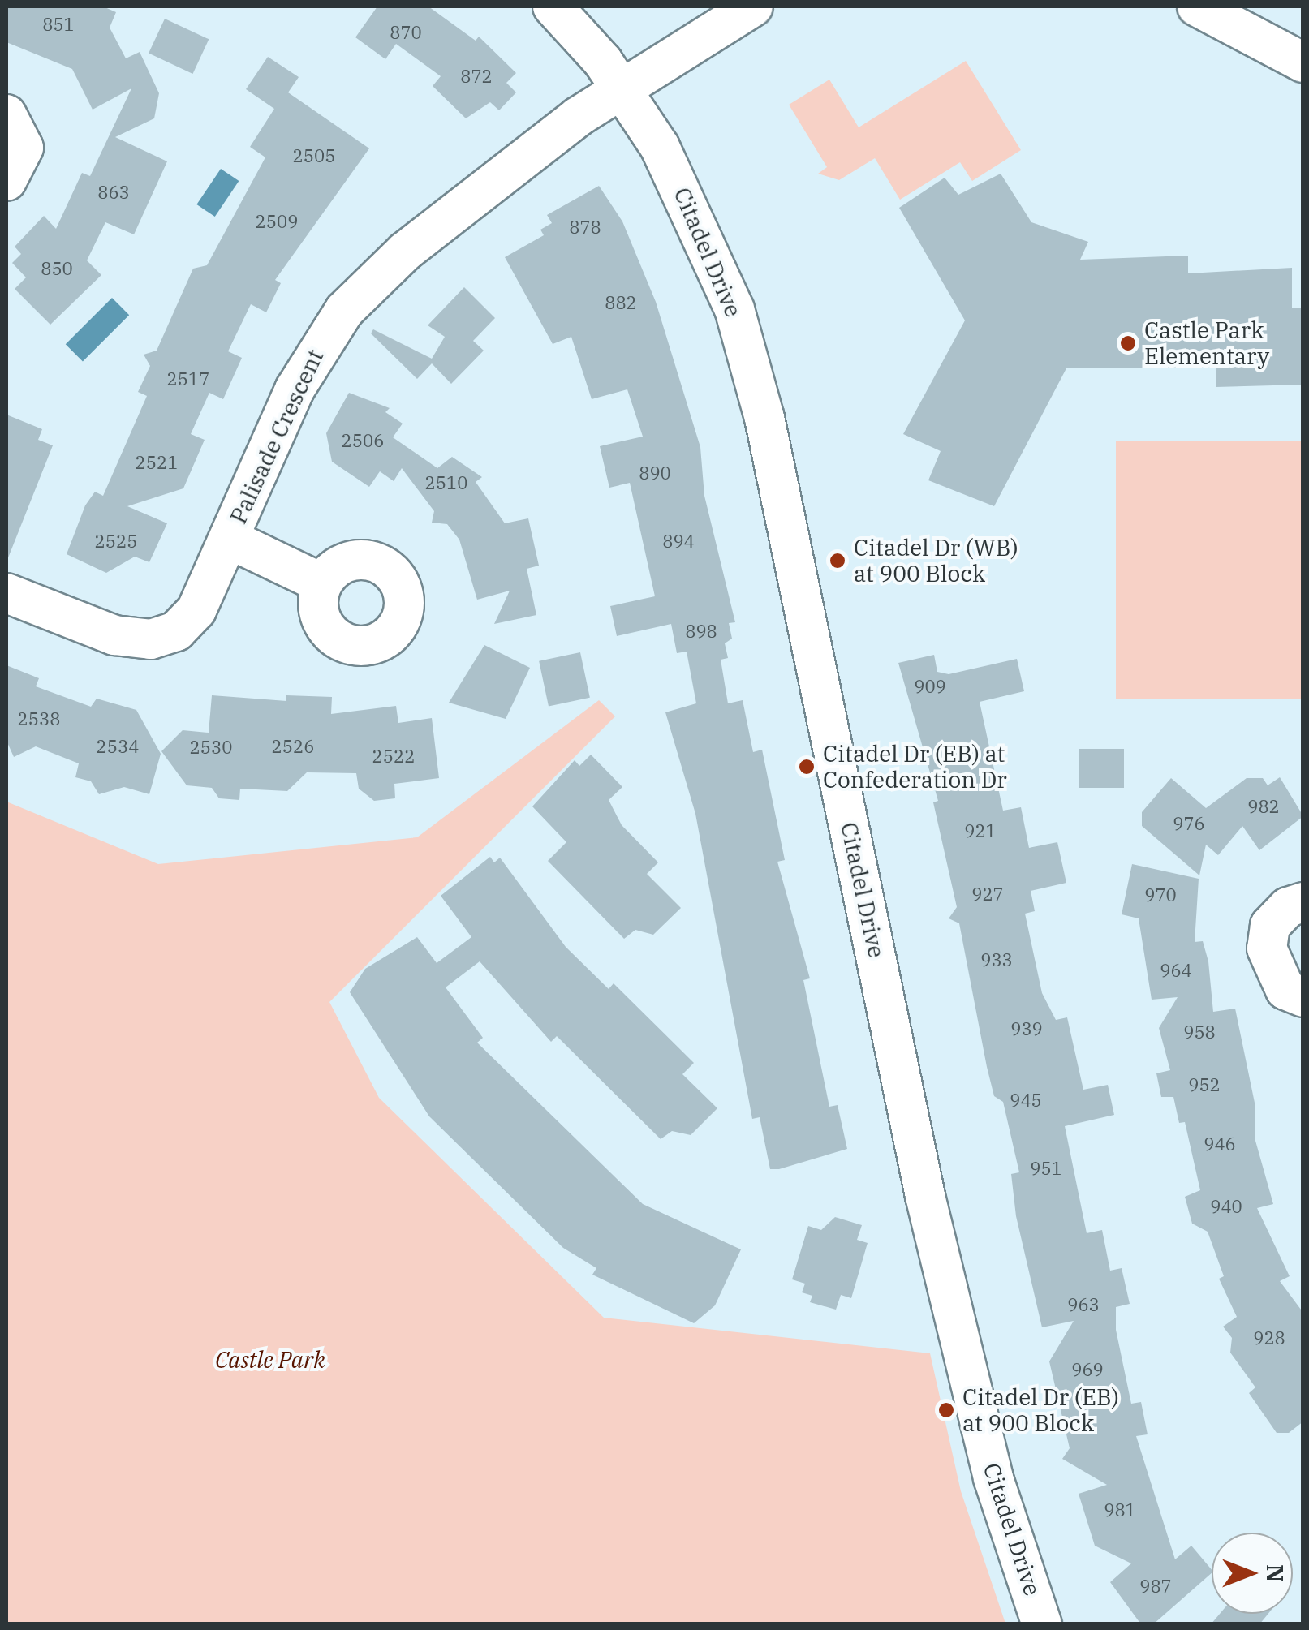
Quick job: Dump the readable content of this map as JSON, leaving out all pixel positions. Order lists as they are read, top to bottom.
{
  "streets": {
    "street": ["Citadel Drive", "Palisade Crescent"]
  },
  "crossings": [
    ["Citadel Drive", "Palisade Crescent"]
  ],
  "parks": ["Castle Park"],
  "places": [
    "Castle Park Elementary",
    "Citadel Dr (WB) at 900 Block",
    "Citadel Dr (EB) at Confederation Dr",
    "Citadel Dr (EB) at 900 Block"
  ],
  "house_numbers": [
    "851",
    "870",
    "872",
    "2505",
    "863",
    "2509",
    "878",
    "850",
    "882",
    "2517",
    "2506",
    "2521",
    "890",
    "2510",
    "2525",
    "894",
    "898",
    "909",
    "2538",
    "2534",
    "2526",
    "2530",
    "2522",
    "982",
    "976",
    "921",
    "927",
    "970",
    "933",
    "964",
    "939",
    "958",
    "952",
    "945",
    "946",
    "951",
    "940",
    "963",
    "928",
    "969",
    "981",
    "987"
  ],
  "north": "right"
}
